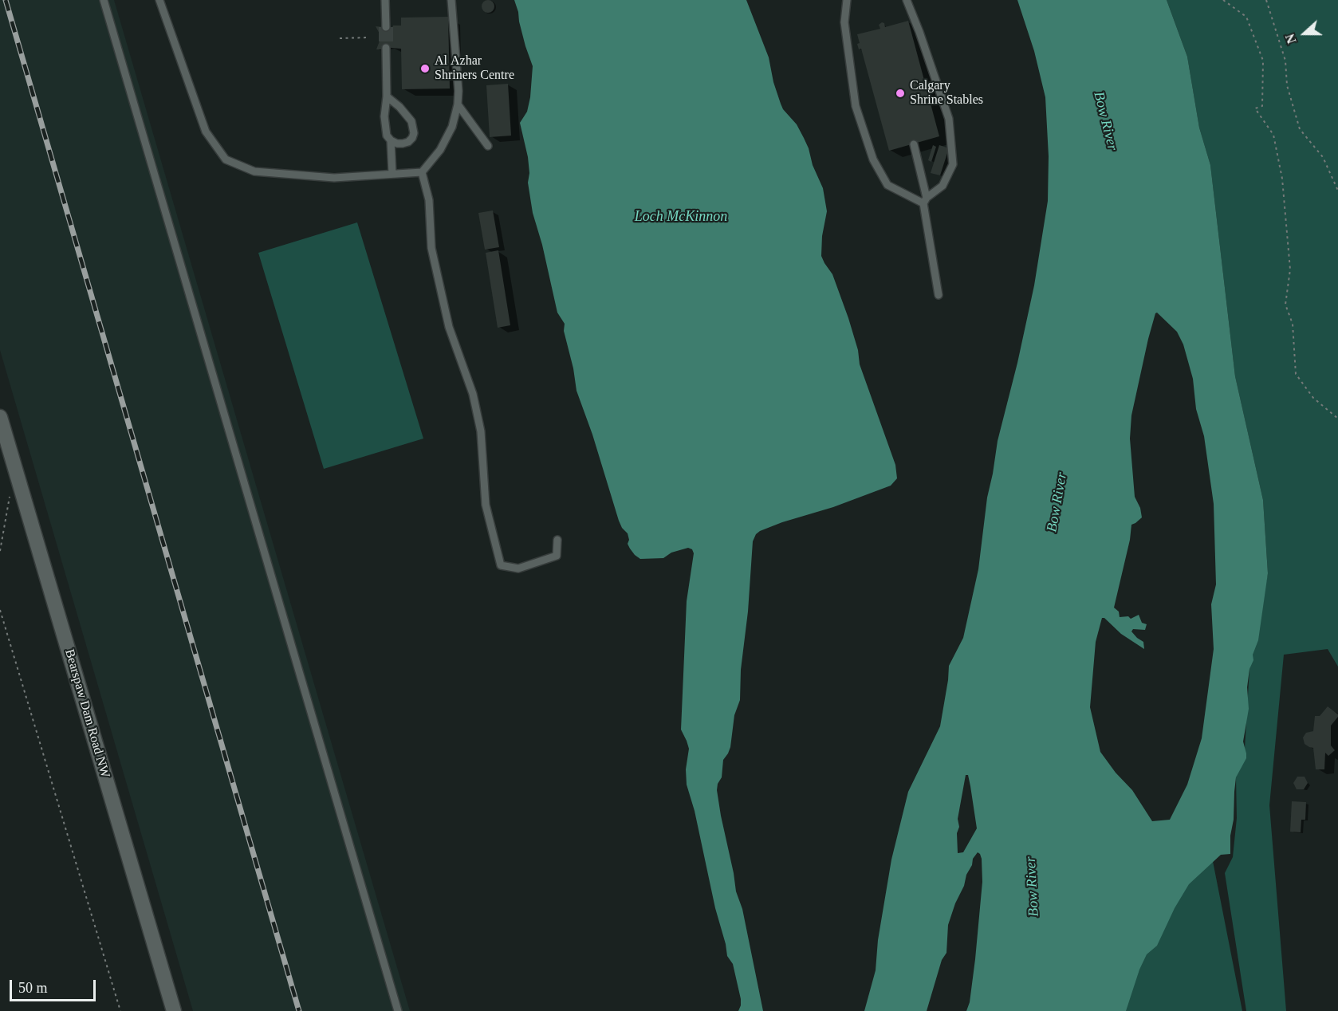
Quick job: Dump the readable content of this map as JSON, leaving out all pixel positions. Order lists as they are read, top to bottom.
{
  "streets": {
    "street": ["Bearspaw Dam Road NW"]
  },
  "water": ["Bow River", "Loch McKinnon"],
  "places": ["Al Azhar Shriners Centre", "Calgary Shrine Stables"],
  "scale_bar": "50 m",
  "north": "left"
}
